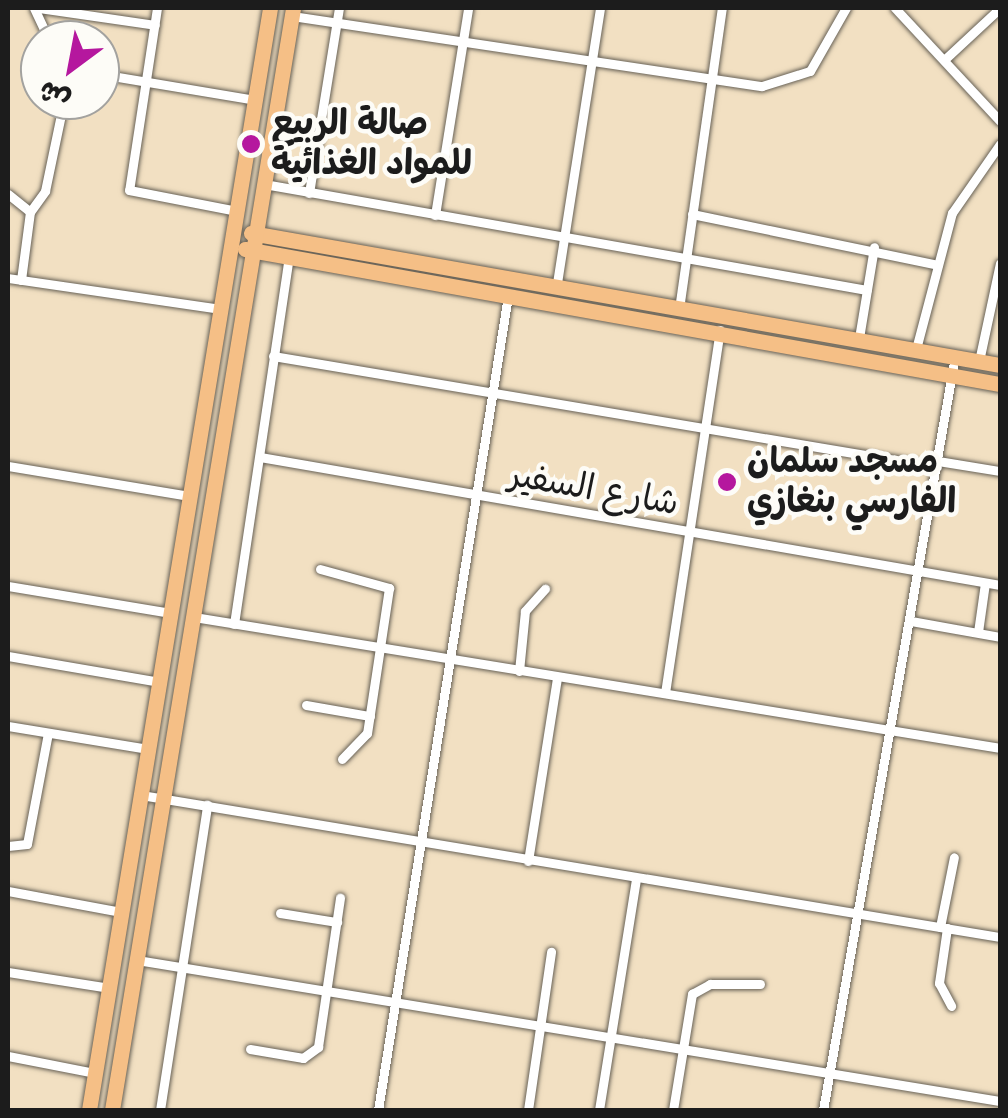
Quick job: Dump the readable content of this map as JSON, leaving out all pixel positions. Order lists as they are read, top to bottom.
{
  "streets": {
    "street": ["شارع السفير"]
  },
  "places": ["صالة الربيع للمواد الغذائية", "مسجد سلمان الفارسي بنغازي"],
  "north": "bottom left"
}
